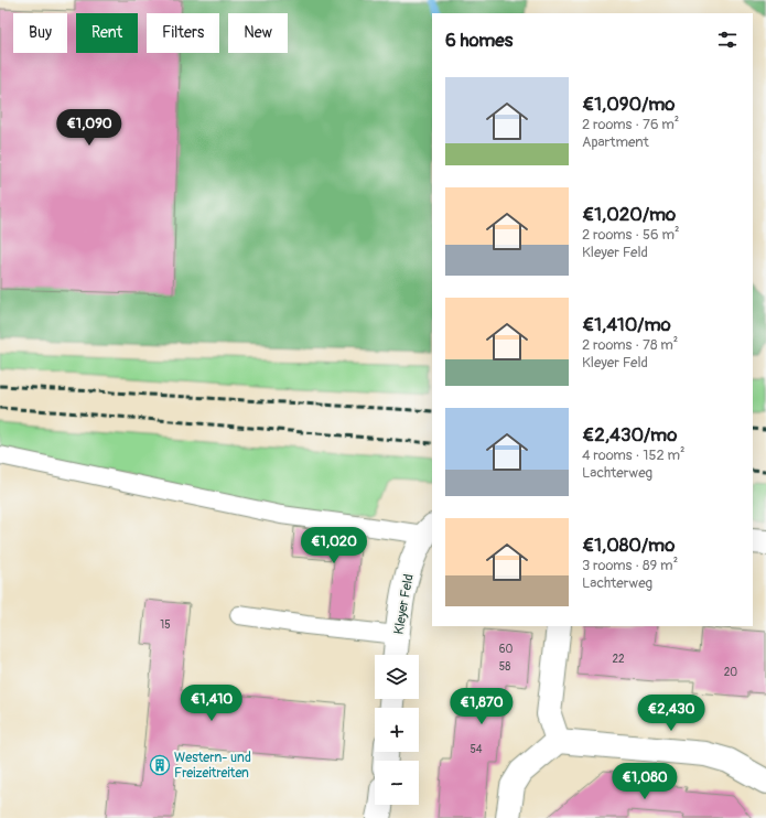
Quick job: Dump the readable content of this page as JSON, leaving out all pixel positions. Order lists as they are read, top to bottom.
{
  "streets": {
    "street": ["Kleyer Feld"]
  },
  "places": {
    "building": ["Western- und Freizeitreiten"]
  },
  "house_numbers": [
    "15",
    "60",
    "22",
    "58",
    "20",
    "54"
  ],
  "page": {
    "chip": [
      "Buy",
      "Rent",
      "Filters",
      "New"
    ],
    "heading": "6 homes",
    "list": [
      {
        "name": "€1,090/mo",
        "note": "2 rooms · 76 m² · Apartment"
      },
      {
        "name": "€1,020/mo",
        "note": "2 rooms · 56 m² · Kleyer Feld"
      },
      {
        "name": "€1,410/mo",
        "note": "2 rooms · 78 m² · Kleyer Feld"
      },
      {
        "name": "€2,430/mo",
        "note": "4 rooms · 152 m² · Lachterweg"
      },
      {
        "name": "€1,080/mo",
        "note": "3 rooms · 89 m² · Lachterweg"
      }
    ],
    "price": [
      "€1,090",
      "€1,020",
      "€1,410",
      "€1,870",
      "€2,430",
      "€1,080"
    ],
    "map_buttons": ["+", "−"]
  }
}
